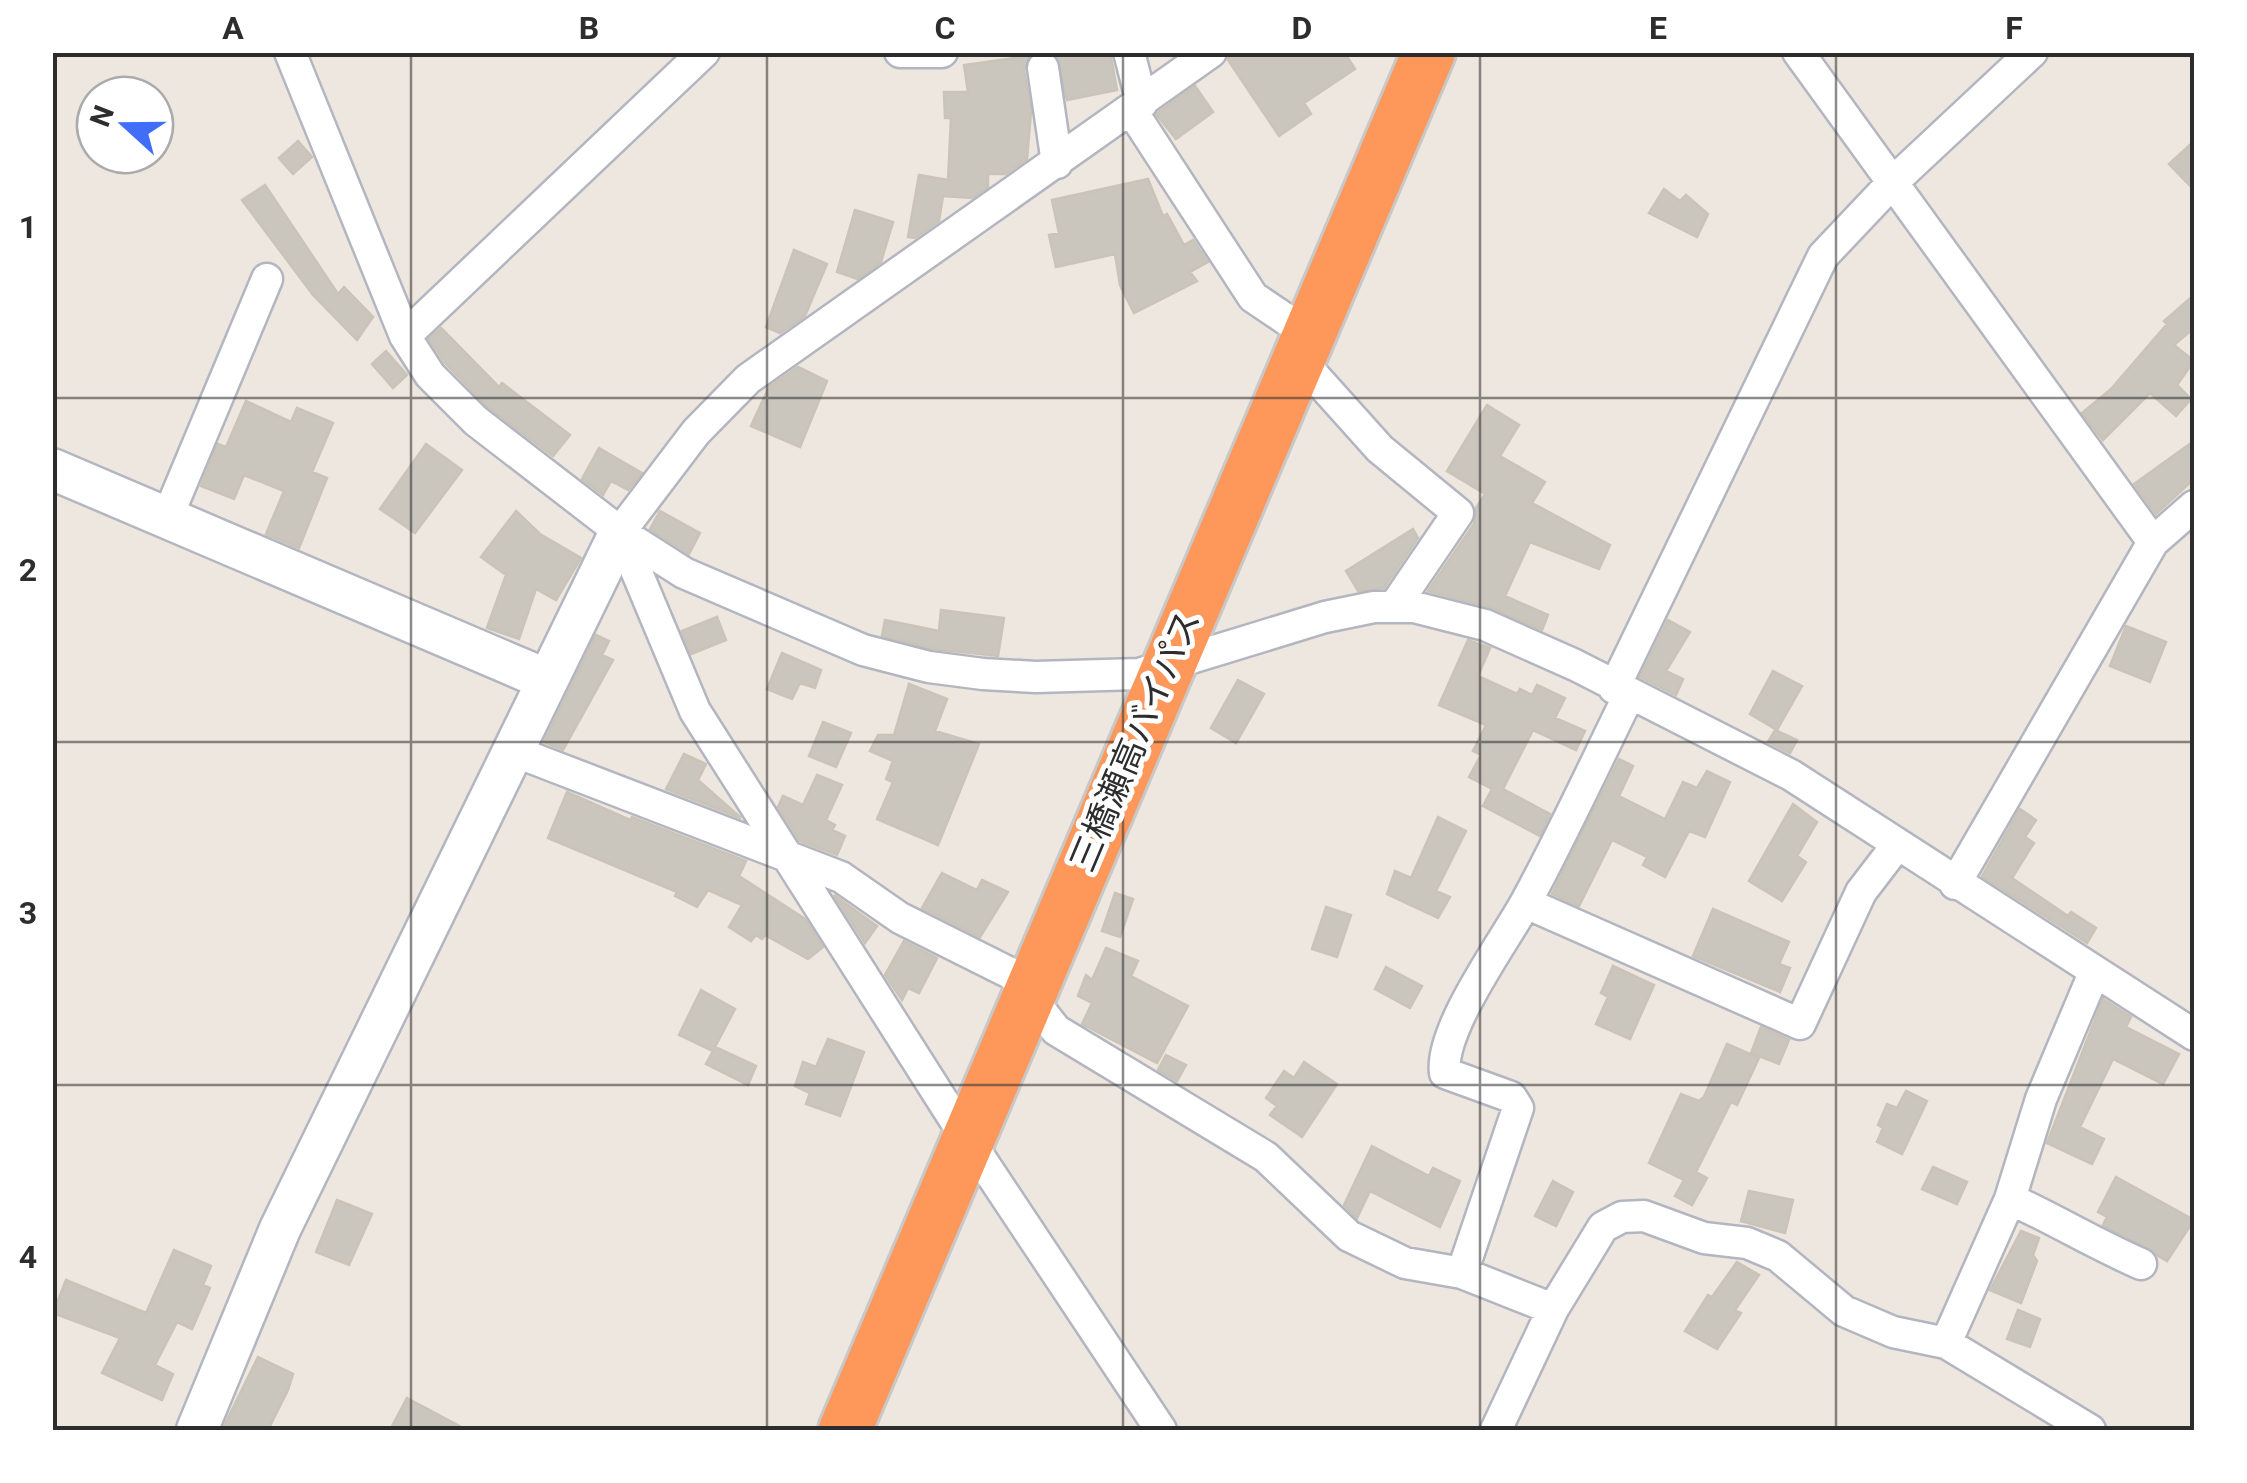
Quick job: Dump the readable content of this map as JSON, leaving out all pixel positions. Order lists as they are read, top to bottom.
{
  "streets": {
    "highway": ["三橋瀬高バイパス"]
  },
  "north": "left",
  "grid": {
    "columns": [
      "A",
      "B",
      "C",
      "D",
      "E",
      "F"
    ],
    "rows": [
      "1",
      "2",
      "3",
      "4"
    ]
  }
}
